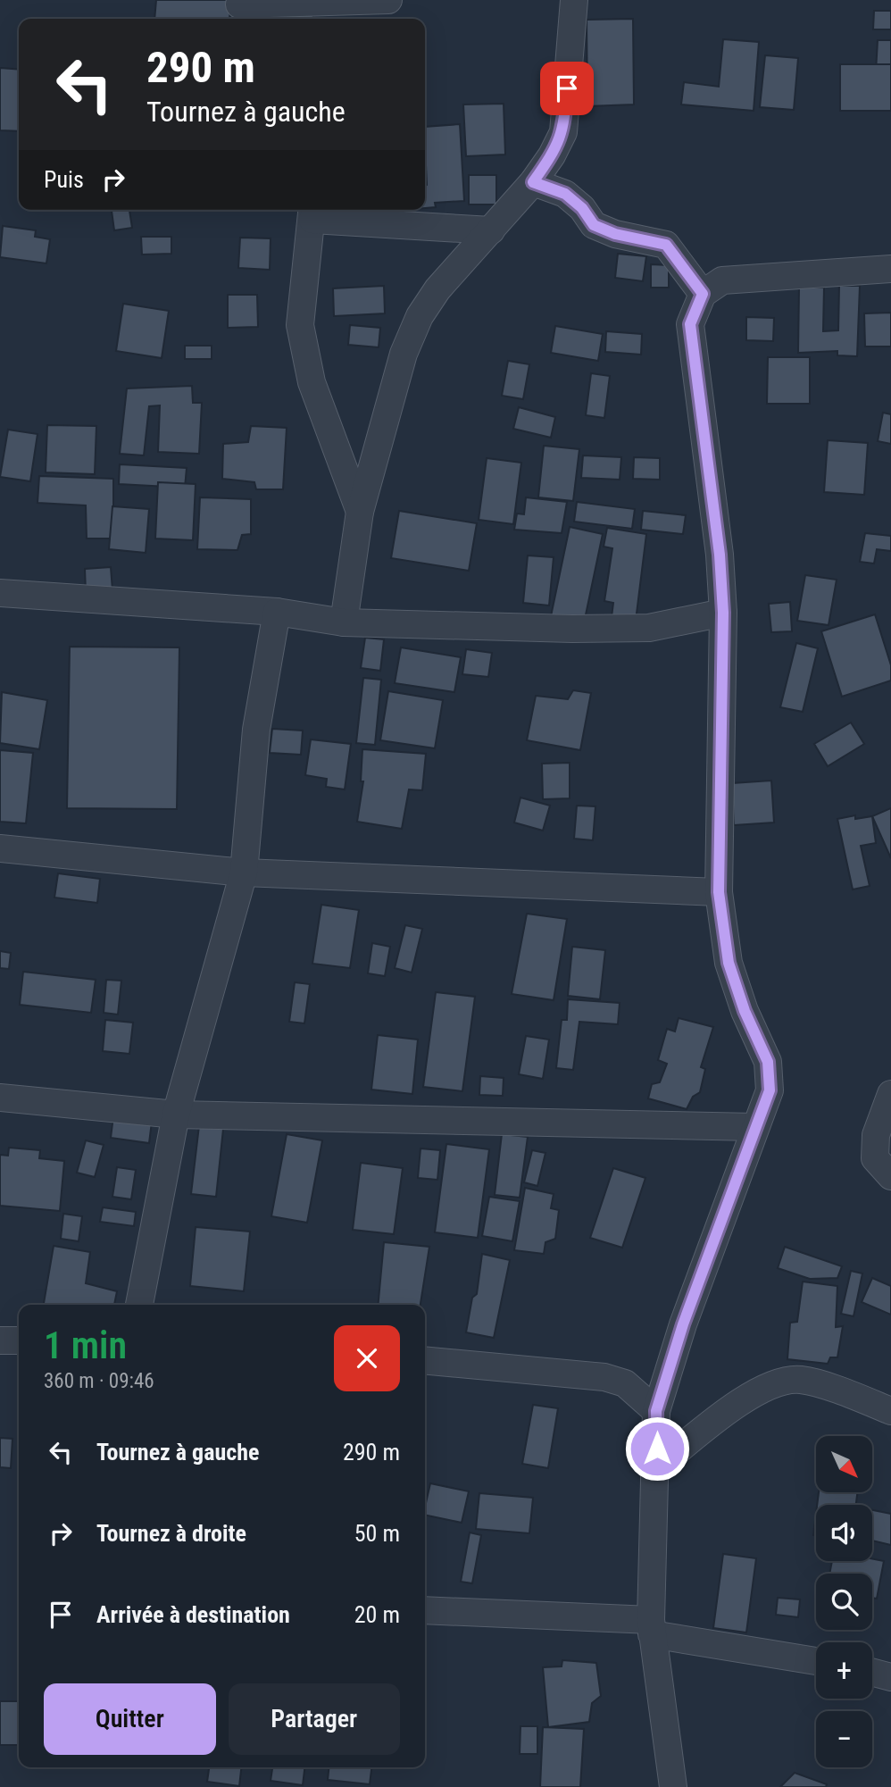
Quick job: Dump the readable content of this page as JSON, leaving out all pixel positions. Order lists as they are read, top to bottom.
{
  "north": "bottom right",
  "page": {
    "turn": ["290 m", "Tournez à gauche"],
    "then": "Puis",
    "heading": ["1 min", "360 m · 09:46"],
    "list": [
      {
        "name": "Tournez à gauche",
        "value": "290 m"
      },
      {
        "name": "Tournez à droite",
        "value": "50 m"
      },
      {
        "name": "Arrivée à destination",
        "value": "20 m"
      }
    ],
    "map_buttons": ["+", "−"],
    "buttons": ["Quitter", "Partager"]
  }
}
